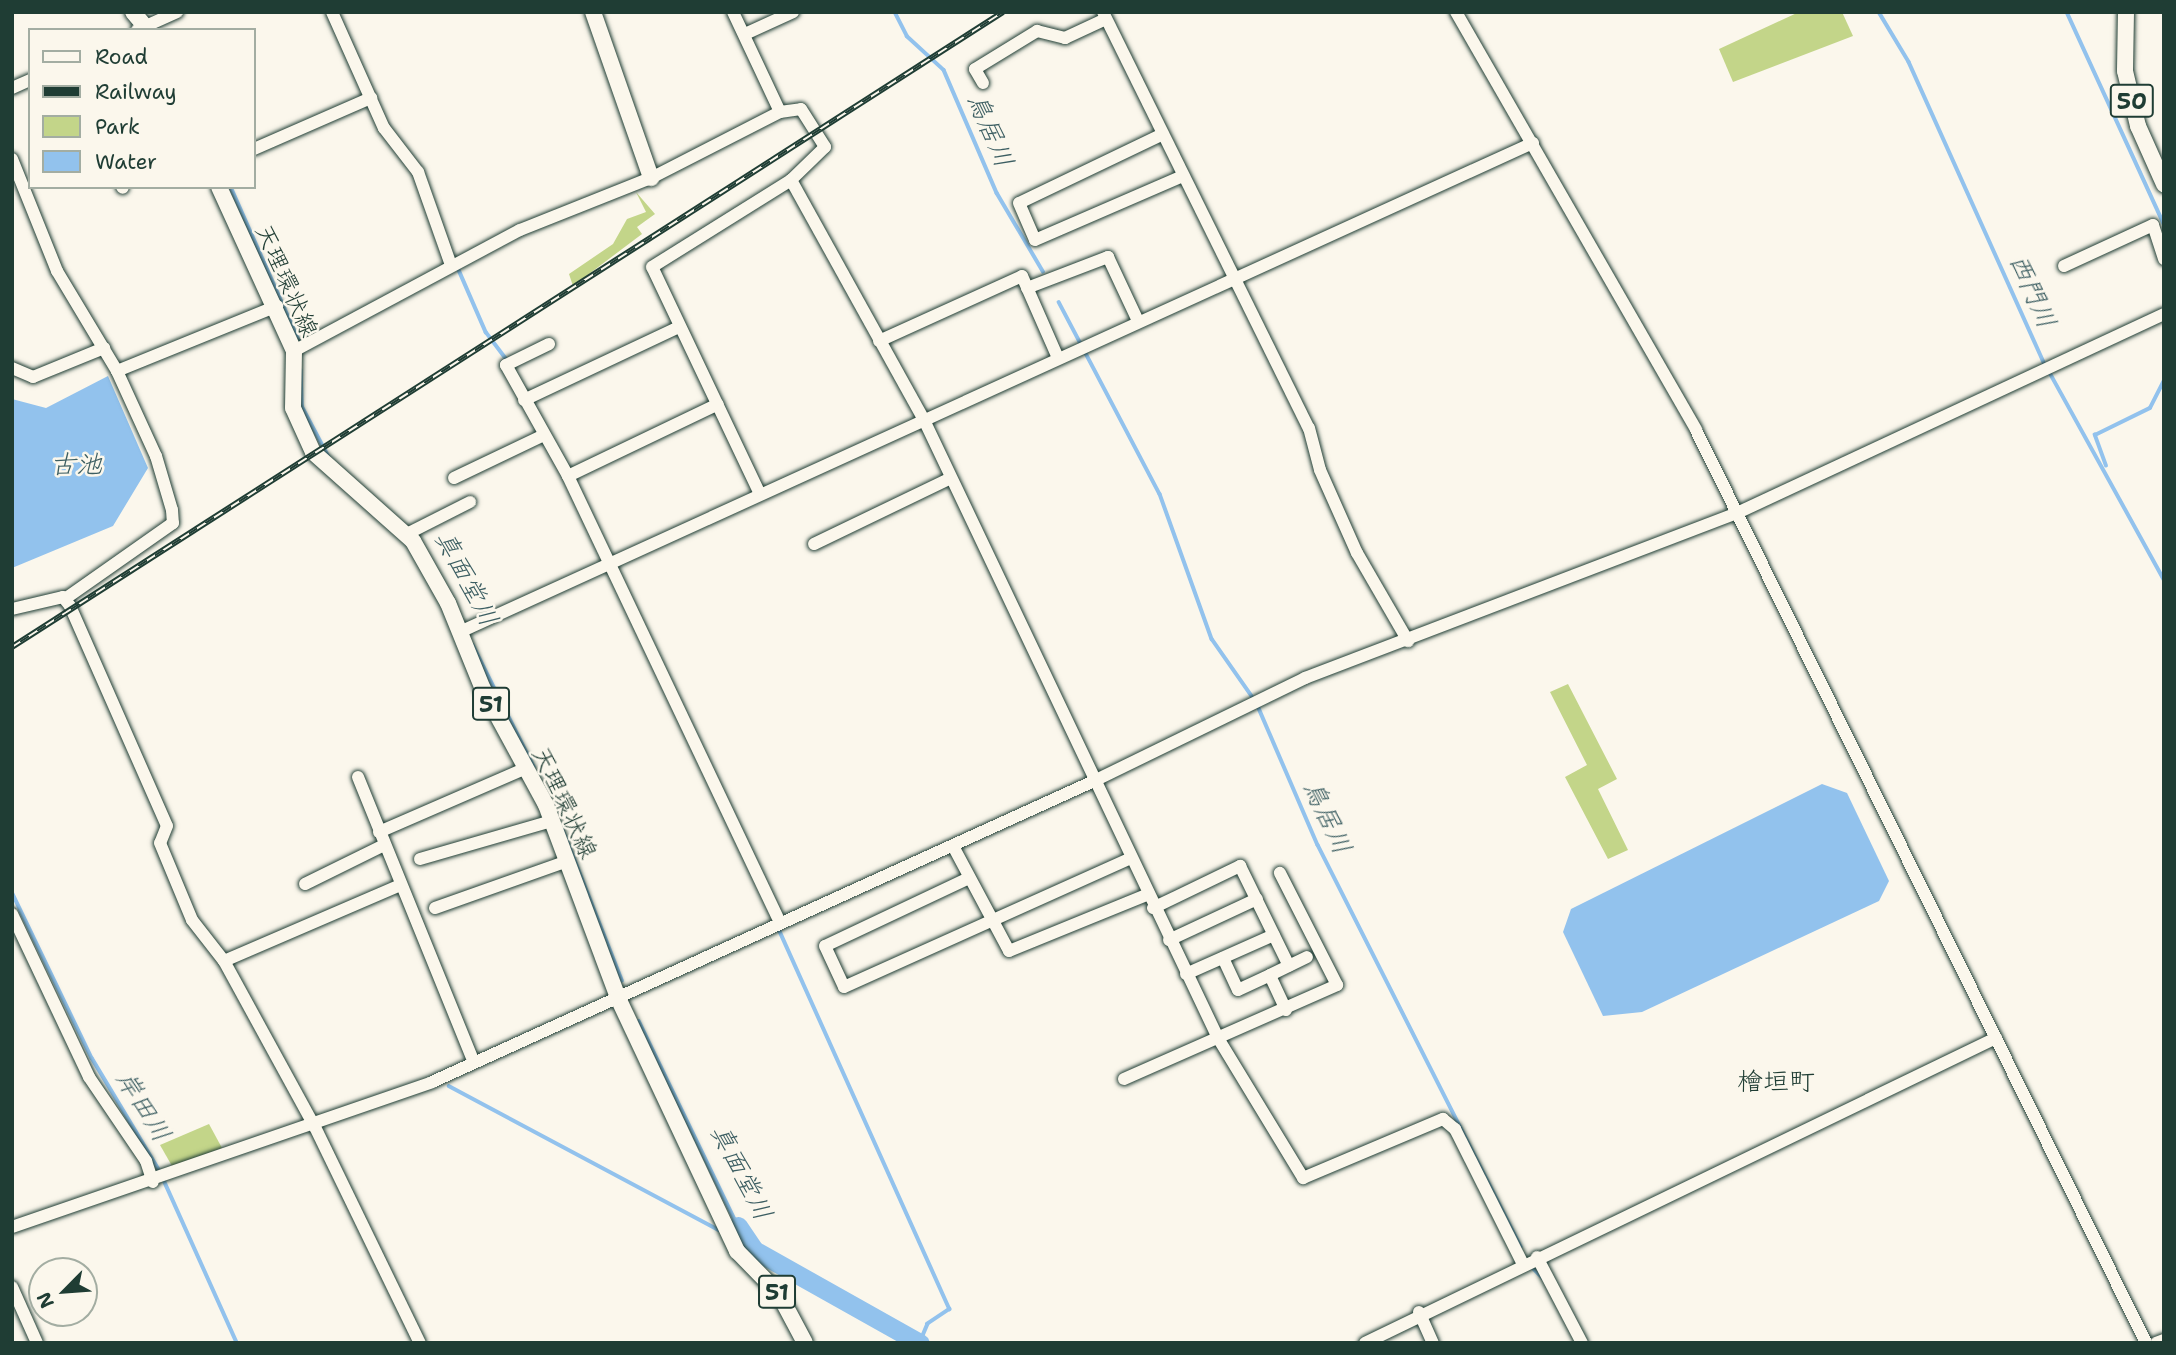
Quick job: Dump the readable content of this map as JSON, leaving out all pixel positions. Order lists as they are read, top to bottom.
{
  "streets": {
    "main road": ["50", "天理環状線", "51"]
  },
  "districts": ["檜垣町"],
  "water": [
    "鳥居川",
    "西門川",
    "古池",
    "真面堂川",
    "岸田川"
  ],
  "legend": [
    "Road",
    "Railway",
    "Park",
    "Water"
  ],
  "north": "bottom left"
}
